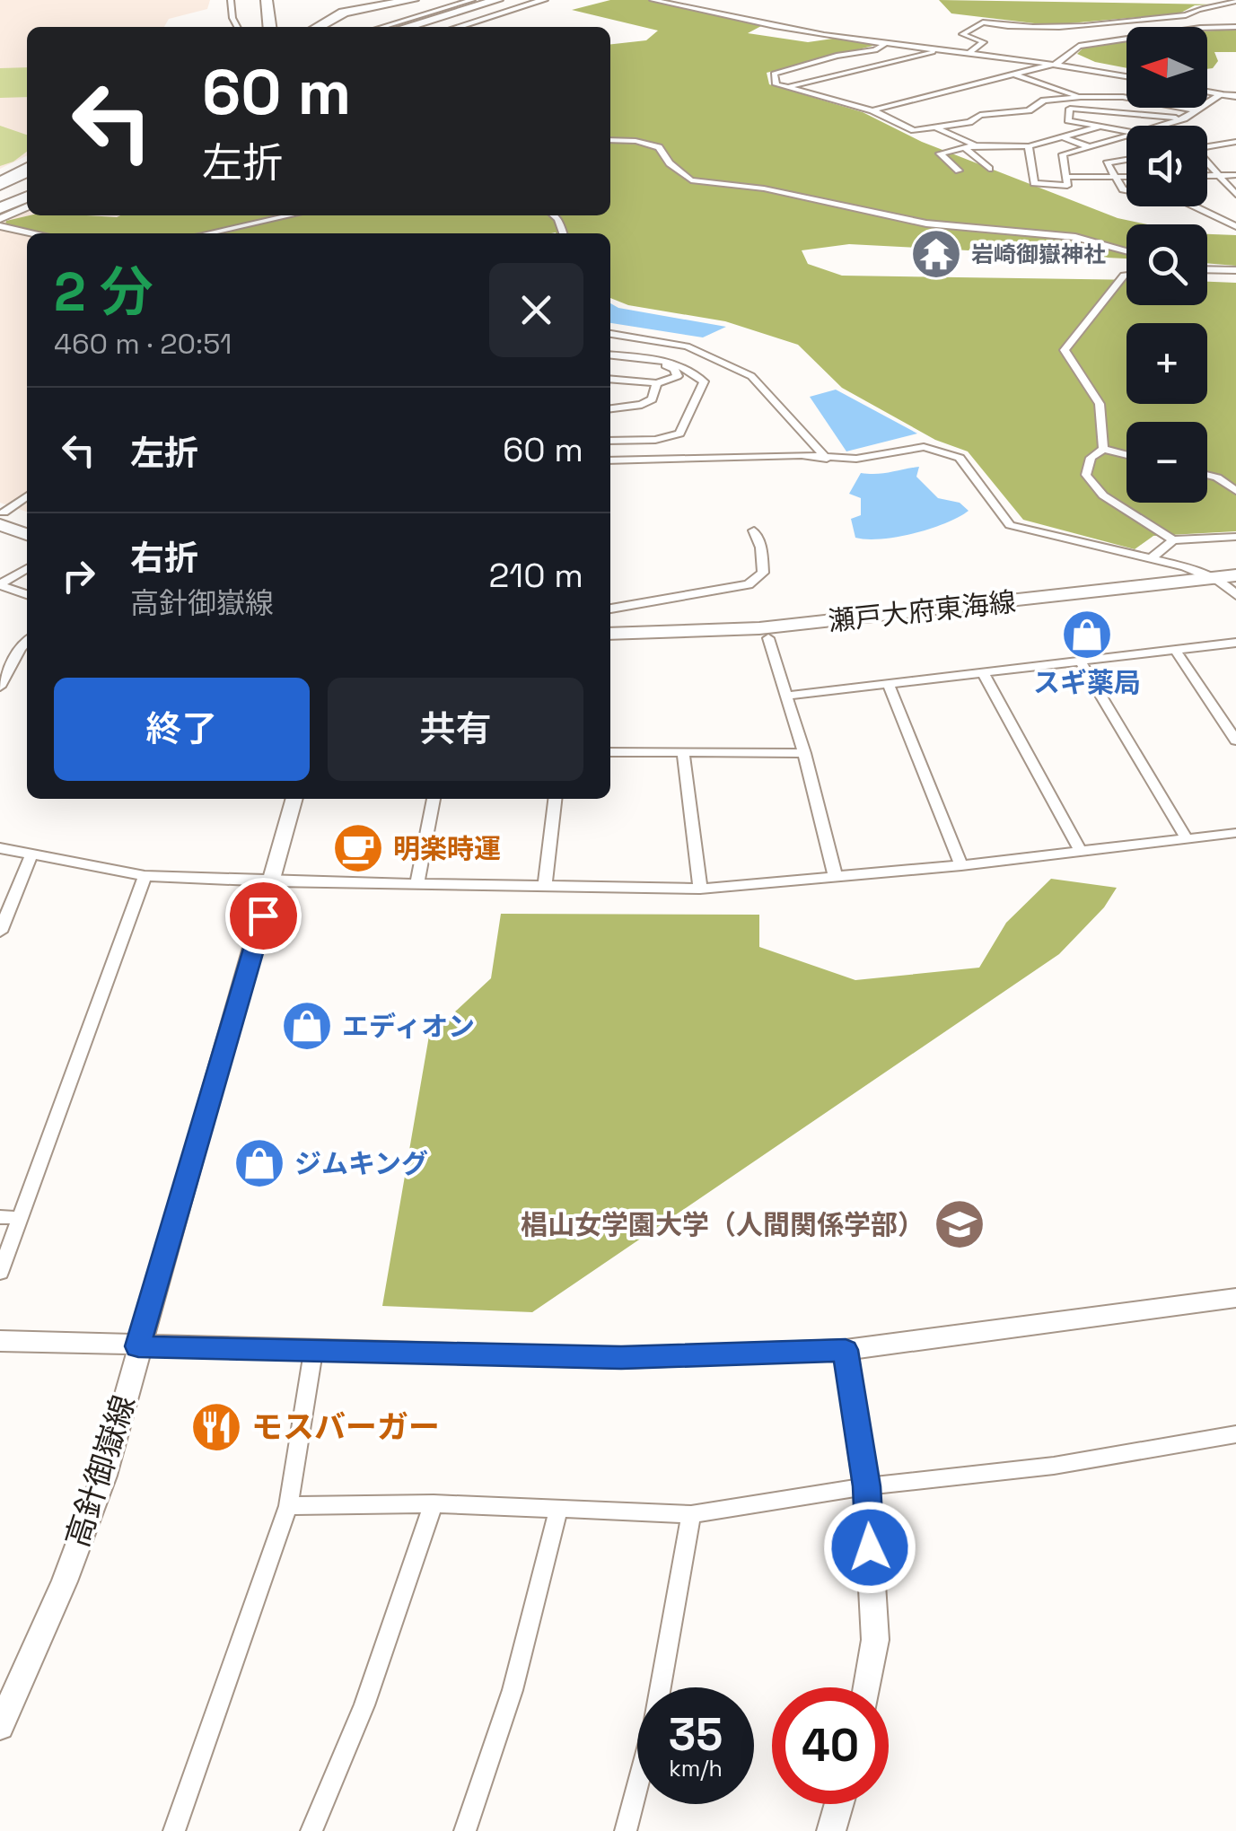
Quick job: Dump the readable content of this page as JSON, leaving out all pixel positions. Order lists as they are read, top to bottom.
{
  "streets": {
    "main road": ["瀬戸大府東海線"],
    "street": ["高針御嶽線"]
  },
  "places": {
    "temple": ["岩崎御嶽神社"],
    "shop": ["スギ薬局", "エディオン", "ジムキング"],
    "cafe": ["明楽時運"],
    "school or university": ["椙山女学園大学（人間関係学部）"],
    "restaurant": ["モスバーガー"]
  },
  "north": "left",
  "page": {
    "map_buttons": ["+", "−"],
    "turn": ["60 m", "左折"],
    "heading": ["2 分", "460 m · 20:51"],
    "list": [
      {
        "name": "左折",
        "value": "60 m"
      },
      {
        "name": "右折",
        "note": "高針御嶽線",
        "value": "210 m"
      }
    ],
    "buttons": ["終了", "共有"],
    "speed": "35 km/h",
    "limit": "40"
  }
}
